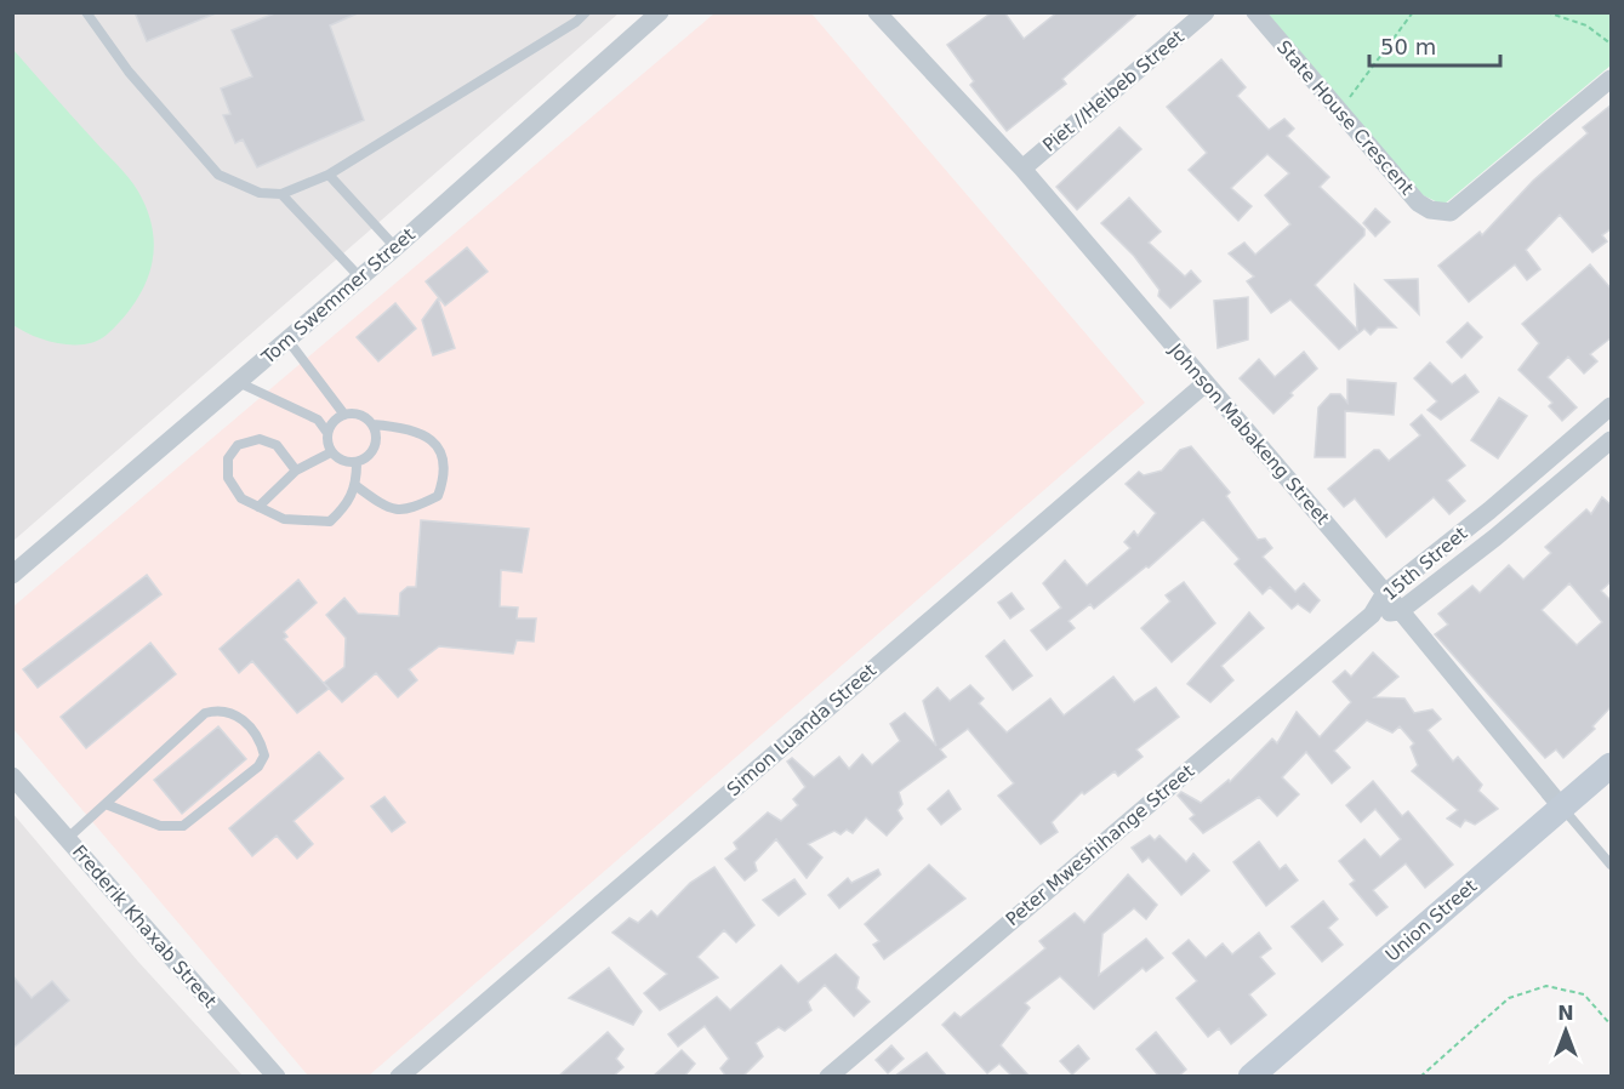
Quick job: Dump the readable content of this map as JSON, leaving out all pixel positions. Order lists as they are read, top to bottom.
{
  "streets": {
    "main road": ["Union Street"],
    "street": [
      "Piet //Heibeb Street",
      "State House Crescent",
      "Tom Swemmer Street",
      "Johnson Mabakeng Street",
      "15th Street",
      "Simon Luanda Street",
      "Peter Mweshihange Street",
      "Frederik Khaxab Street"
    ]
  },
  "crossings": [
    ["Piet //Heibeb Street", "Johnson Mabakeng Street"],
    ["Johnson Mabakeng Street", "15th Street"],
    ["Johnson Mabakeng Street", "Simon Luanda Street"],
    ["Johnson Mabakeng Street", "Union Street"],
    ["15th Street", "Peter Mweshihange Street"]
  ],
  "scale_bar": "50 m",
  "north": "top"
}
